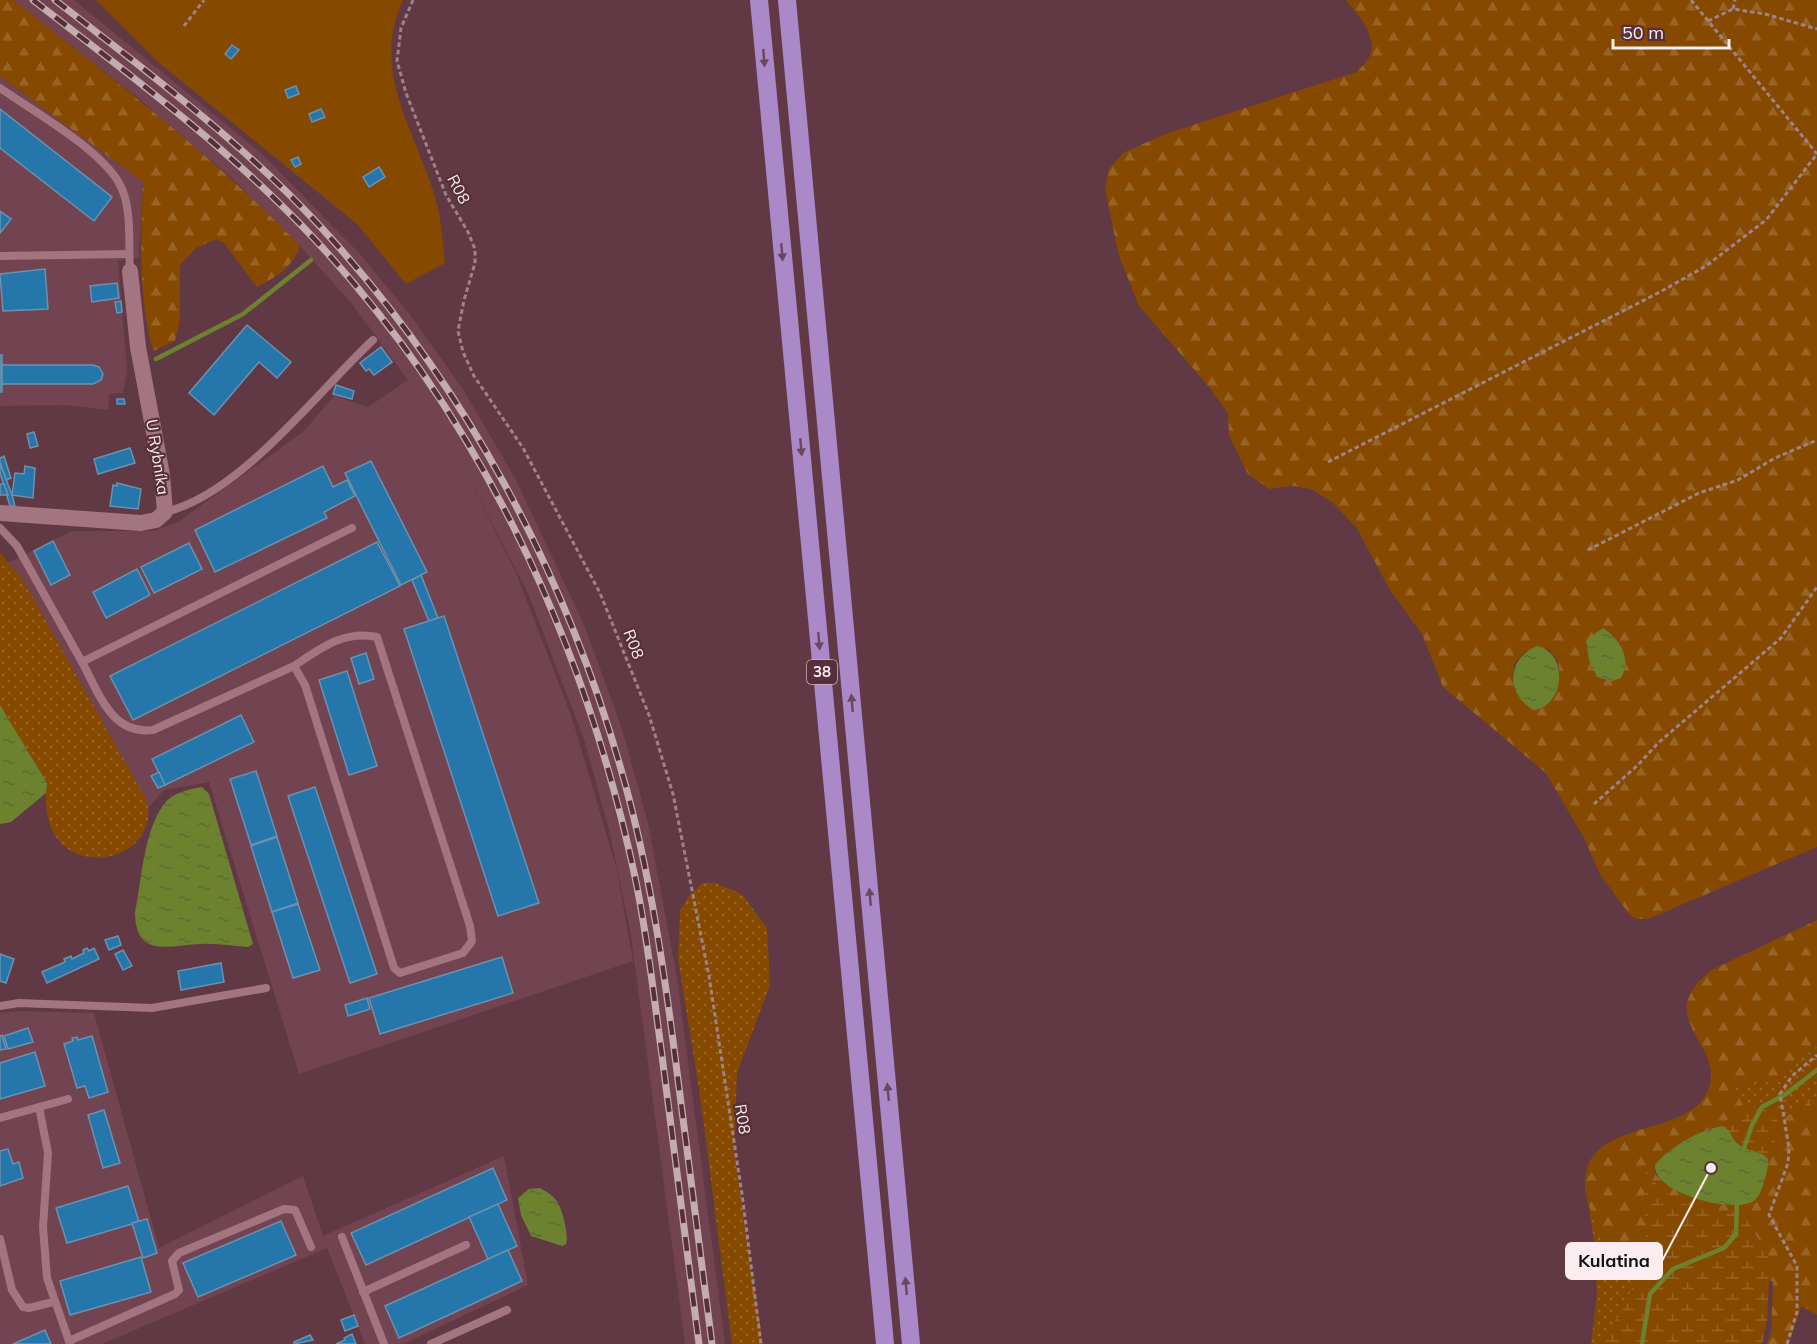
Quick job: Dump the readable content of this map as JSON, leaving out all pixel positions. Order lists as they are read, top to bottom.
{
  "streets": {
    "highway": ["38"],
    "street": ["U Rybníka"],
    "path": ["R08"]
  },
  "places": ["Kulatina"],
  "scale_bar": "50 m"
}
